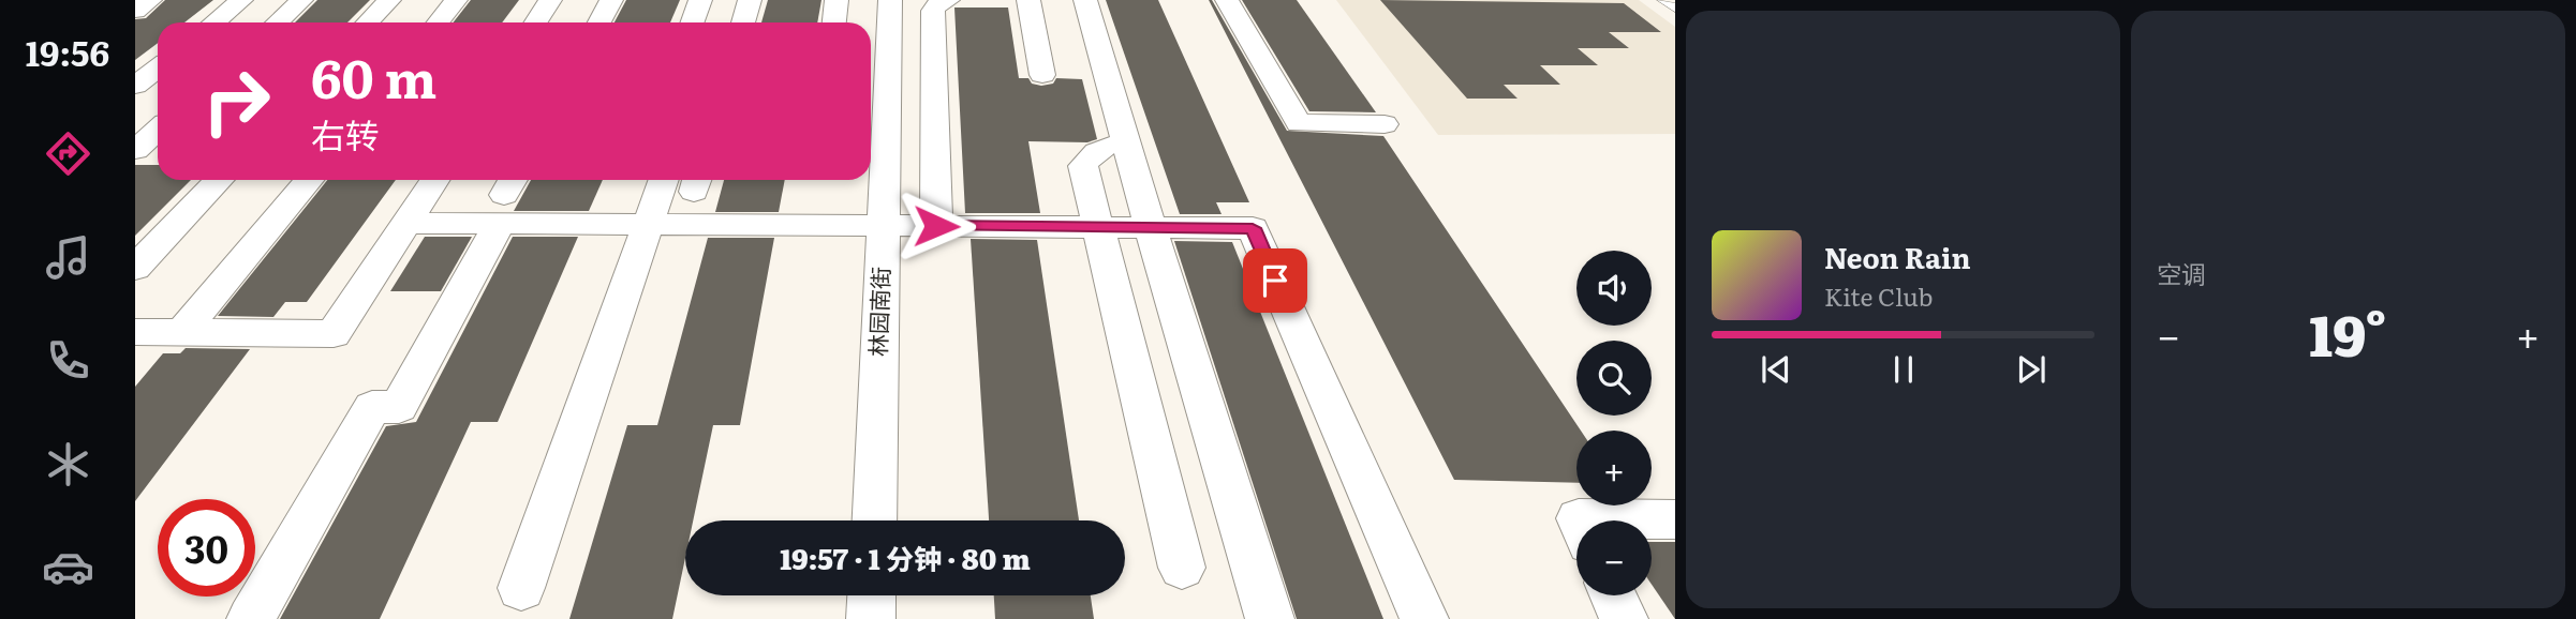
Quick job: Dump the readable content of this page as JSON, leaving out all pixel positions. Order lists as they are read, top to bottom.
{
  "streets": {
    "street": ["林园南街"]
  },
  "page": {
    "tabs": "19:56",
    "tile": "空调",
    "turn": ["60 m", "右转"],
    "song": ["Neon Rain", "Kite Club"],
    "map_buttons": ["+", "−"],
    "heat": ["−", "19°", "+"],
    "limit": "30",
    "trip": "19:57 · 1 分钟 · 80 m"
  }
}
